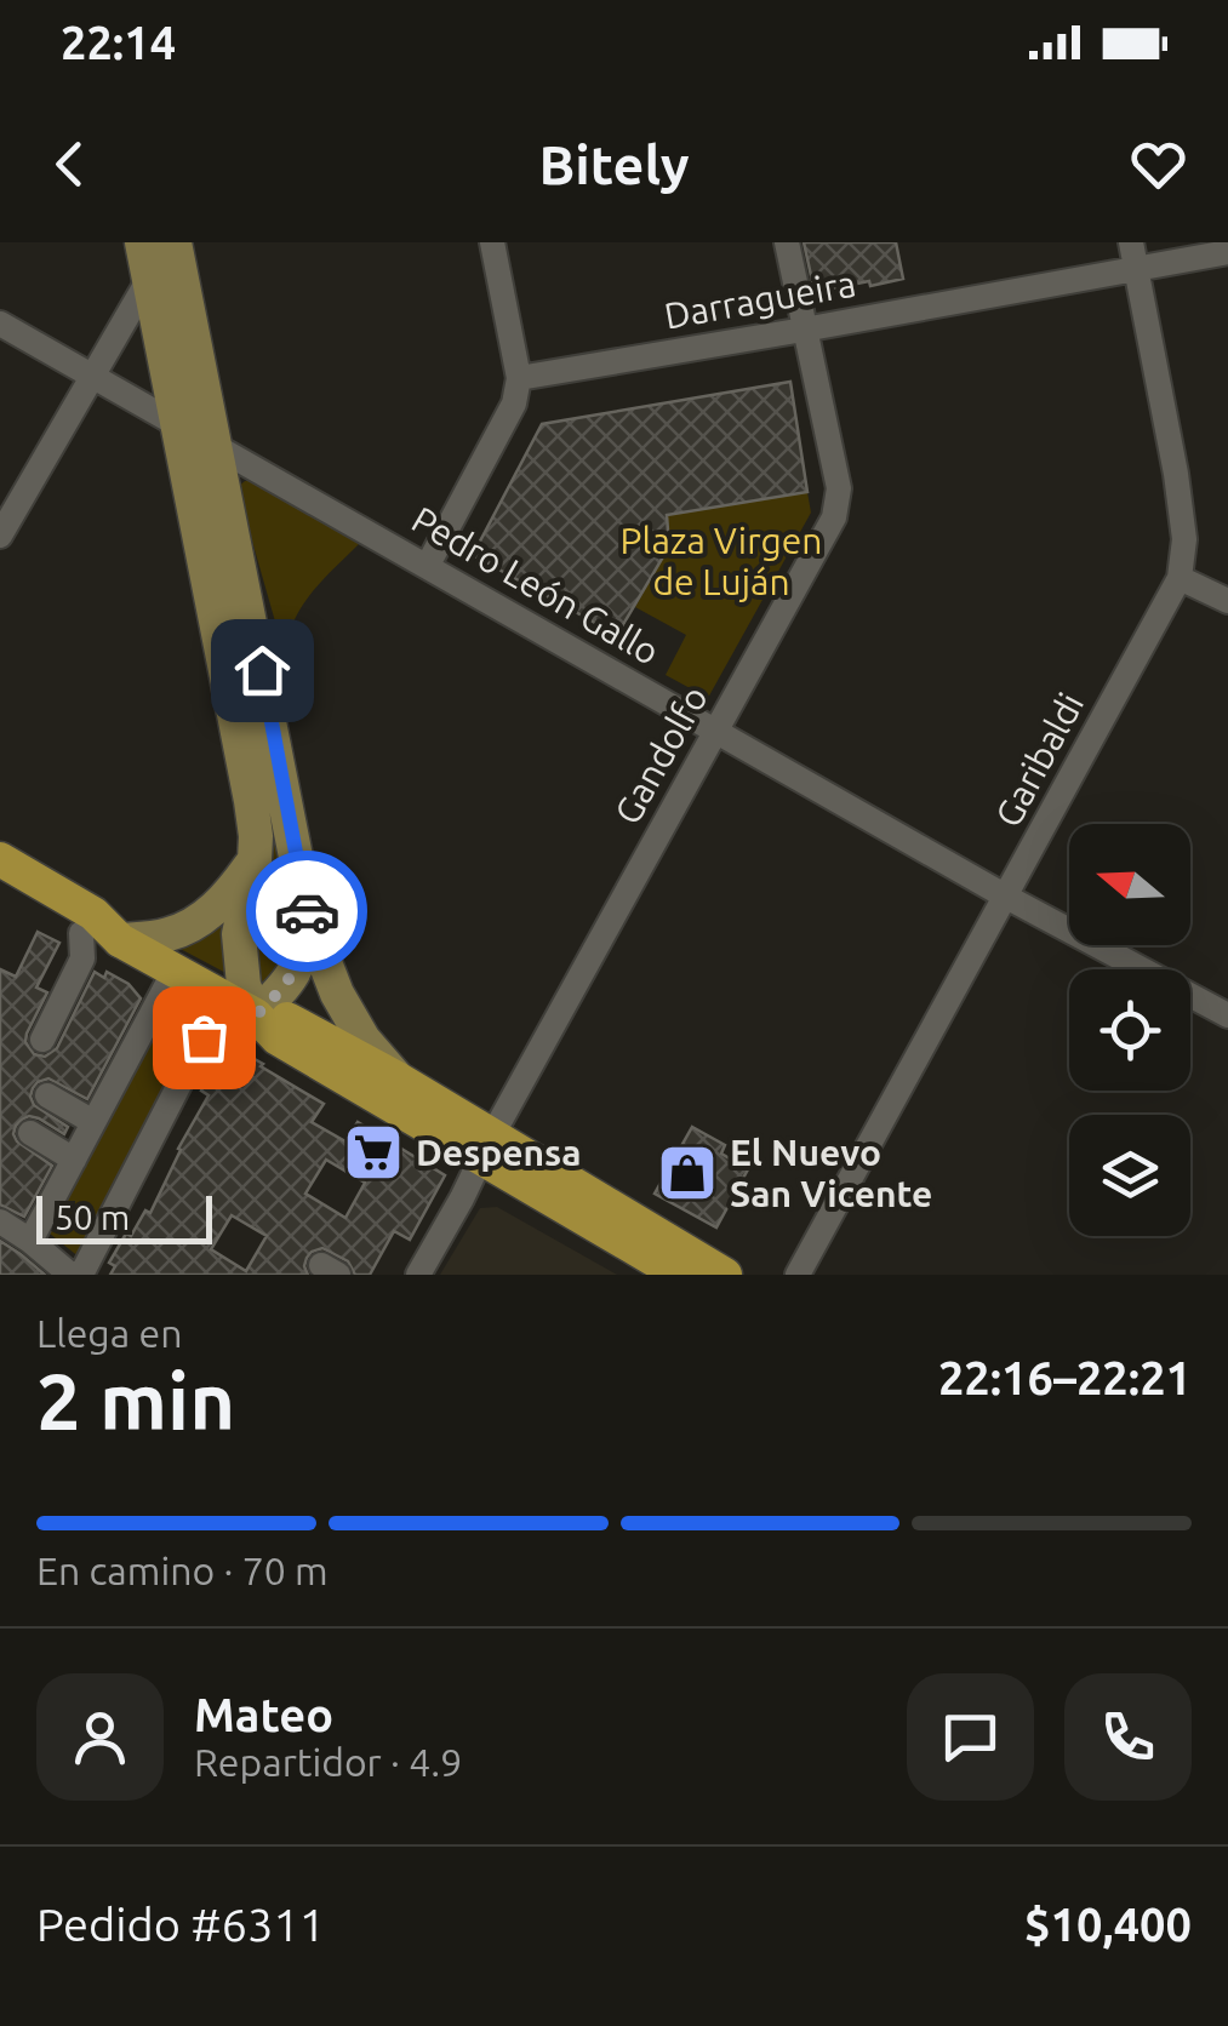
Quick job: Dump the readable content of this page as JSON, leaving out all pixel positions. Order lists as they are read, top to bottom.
{
  "streets": {
    "street": [
      "Darragueira",
      "Pedro León Gallo",
      "Gandolfo",
      "Garibaldi"
    ]
  },
  "crossings": [
    ["Darragueira", "Gandolfo"],
    ["Darragueira", "Garibaldi"],
    ["Pedro León Gallo", "Gandolfo"],
    ["Pedro León Gallo", "Garibaldi"]
  ],
  "parks": ["Plaza Virgen de Luján"],
  "places": {
    "supermarket": ["Despensa"],
    "shop": ["El Nuevo San Vicente"]
  },
  "scale_bar": "50 m",
  "north": "left",
  "page": {
    "status": "22:14",
    "header": "Bitely",
    "scale": "50 m",
    "heading": ["2 min", "Llega en", "22:16–22:21"],
    "panel": [
      "Mateo",
      "Repartidor · 4.9",
      "Pedido #6311",
      "$10,400"
    ],
    "bar": "En camino · 70 m"
  }
}
